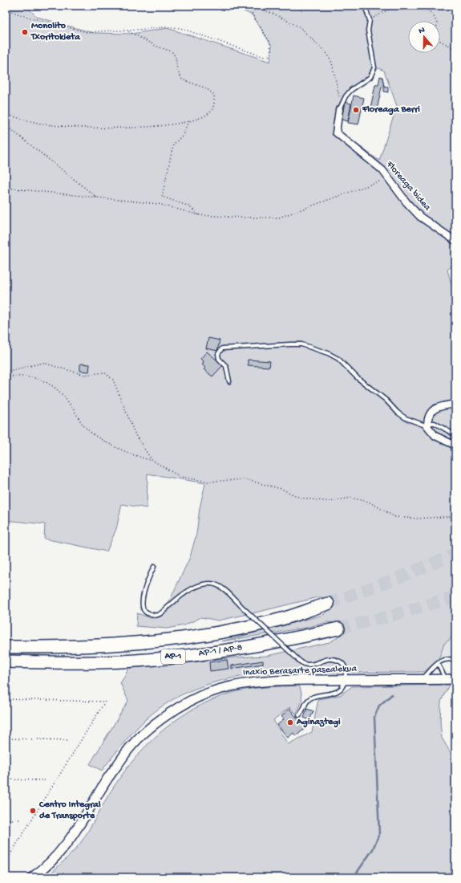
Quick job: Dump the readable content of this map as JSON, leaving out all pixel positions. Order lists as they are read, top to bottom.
{
  "streets": {
    "highway": ["AP-1 / AP-8", "AP-1"],
    "main road": ["Inaxio Berasarte pasealekua"],
    "street": ["Floreaga bidea"]
  },
  "places": [
    "Monolito Txoritokieta",
    "Floreaga Berri",
    "Aginaztegi",
    "Centro Integral de Transporte"
  ],
  "north": "top"
}
